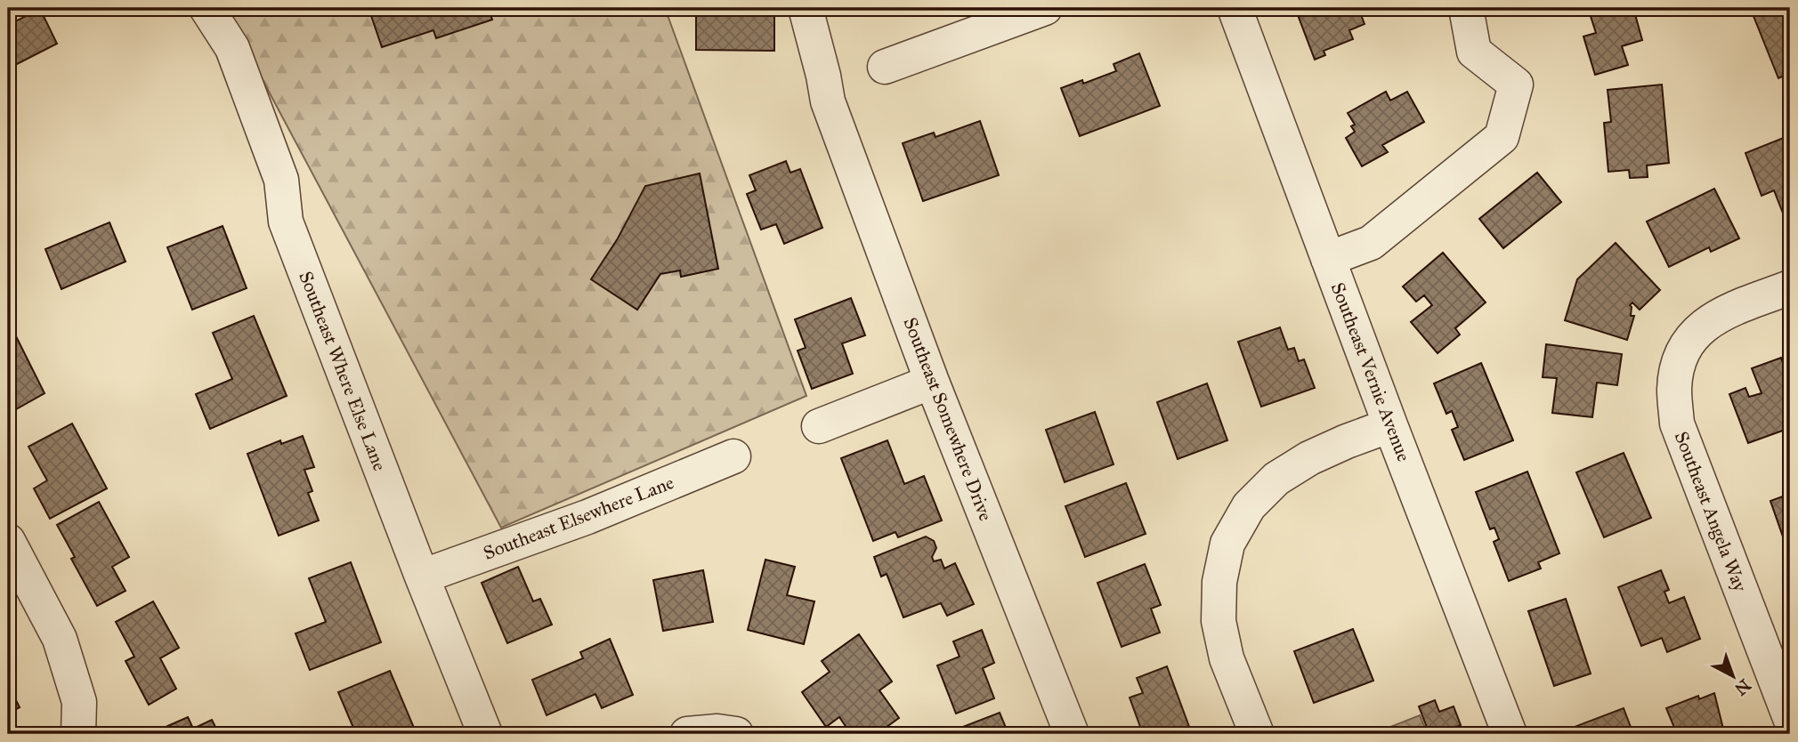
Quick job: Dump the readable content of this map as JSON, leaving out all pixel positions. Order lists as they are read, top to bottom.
{
  "streets": {
    "street": [
      "Southeast Where Else Lane",
      "Southeast Vernie Avenue",
      "Southeast Somewhere Drive",
      "Southeast Angela Way",
      "Southeast Elsewhere Lane"
    ]
  },
  "crossings": [
    ["Southeast Where Else Lane", "Southeast Elsewhere Lane"]
  ],
  "north": "bottom right"
}
